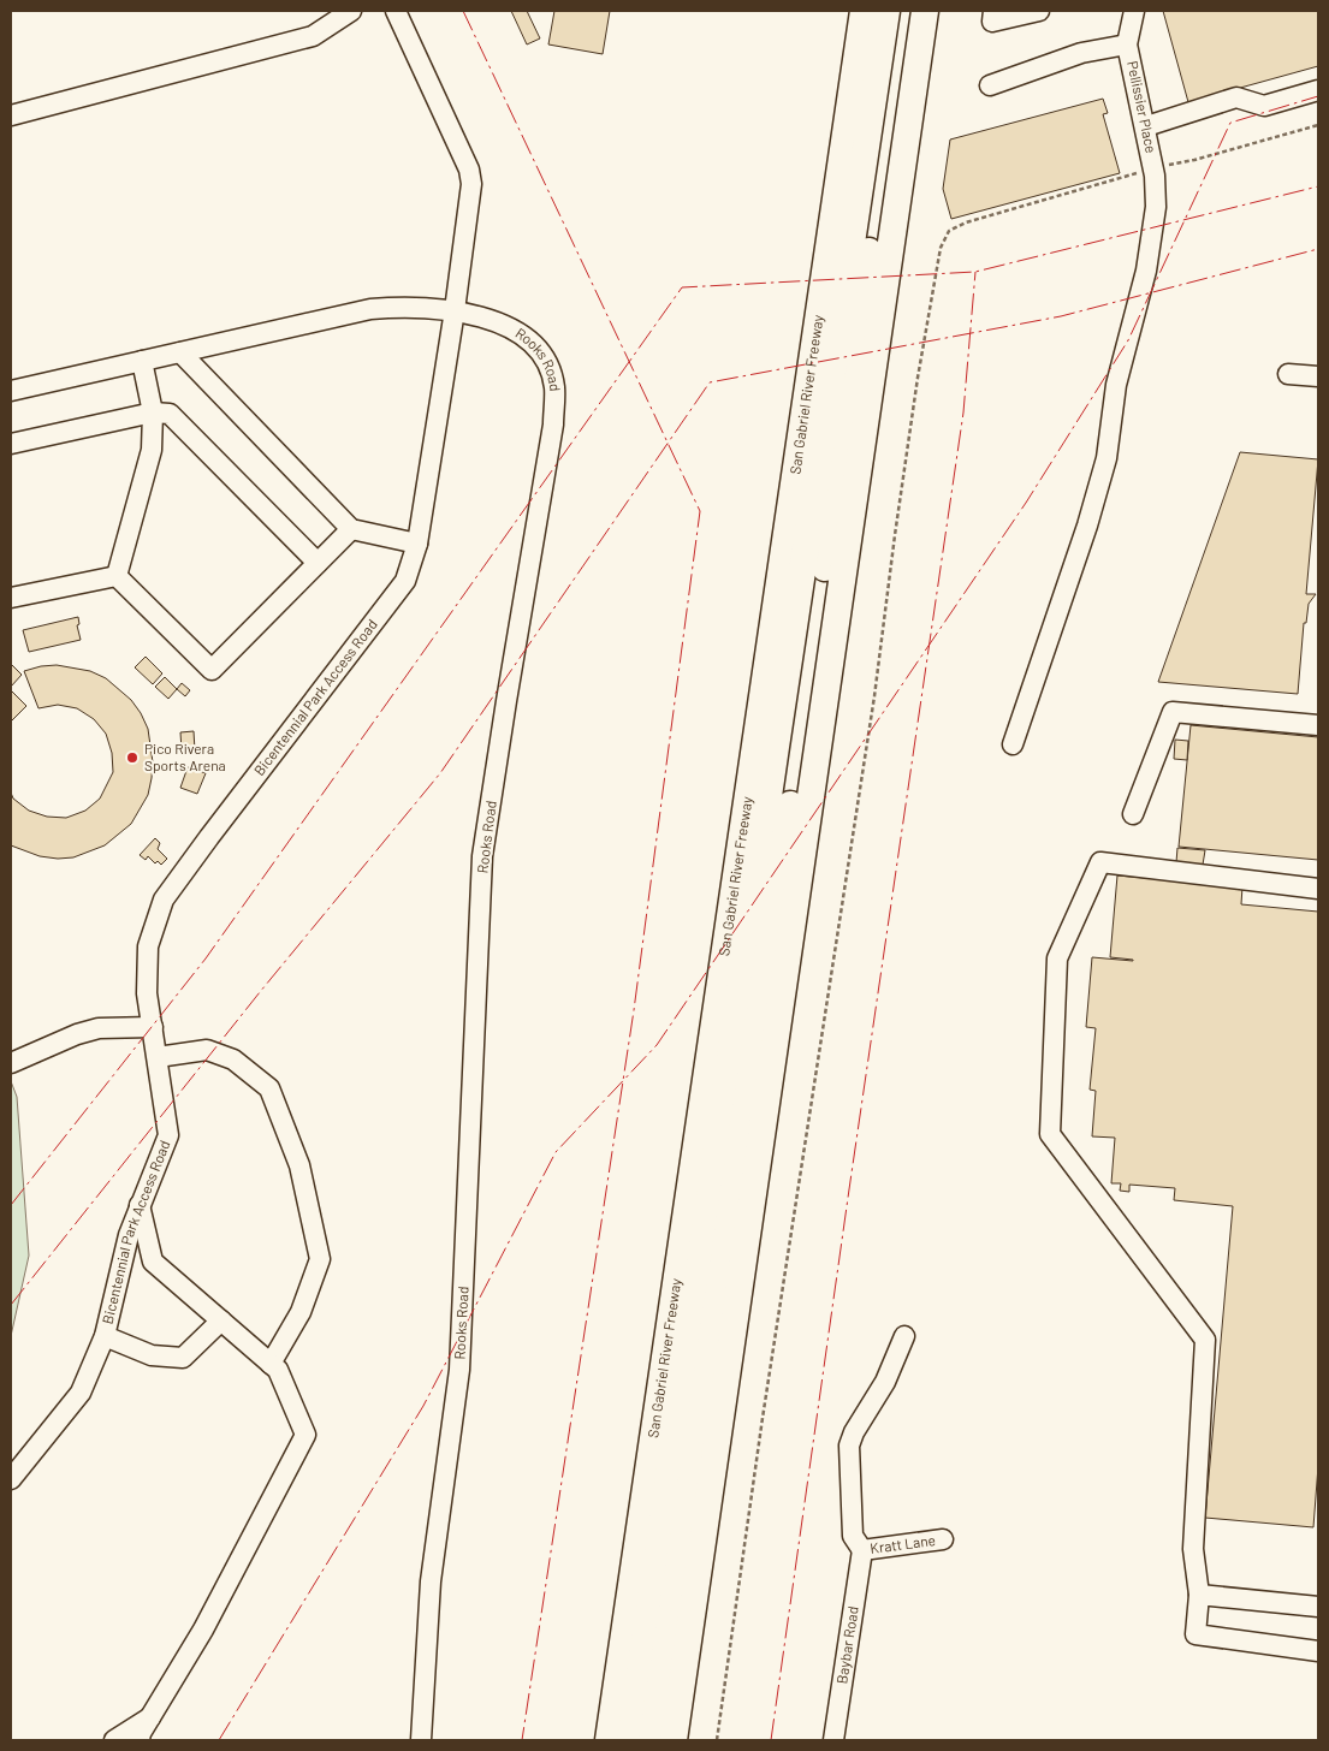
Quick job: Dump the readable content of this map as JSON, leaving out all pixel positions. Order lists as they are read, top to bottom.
{
  "streets": {
    "highway": ["San Gabriel River Freeway"],
    "street": [
      "Pellissier Place",
      "Rooks Road",
      "Bicentennial Park Access Road",
      "Kratt Lane",
      "Baybar Road"
    ]
  },
  "crossings": [
    ["Rooks Road", "Bicentennial Park Access Road"],
    ["Kratt Lane", "Baybar Road"]
  ],
  "places": ["Pico Rivera Sports Arena"]
}
